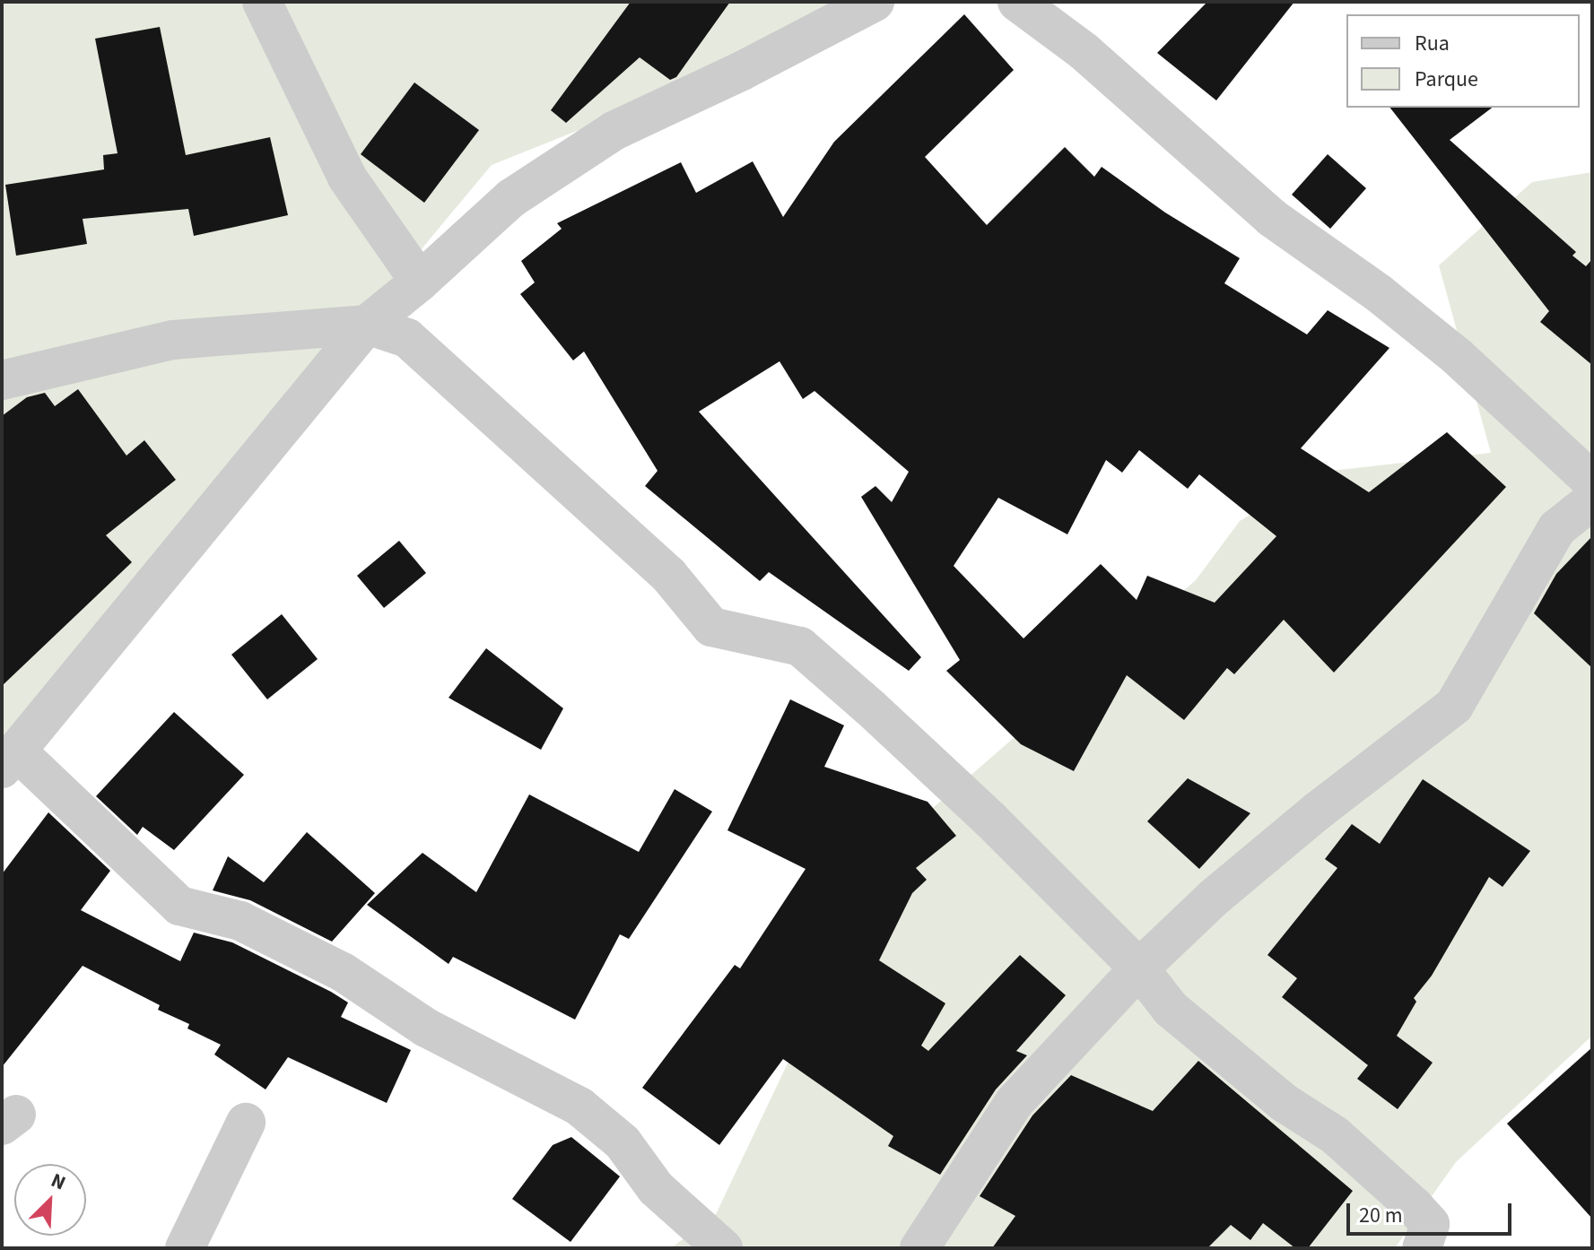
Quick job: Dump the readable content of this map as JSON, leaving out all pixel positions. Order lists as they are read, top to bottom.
{
  "legend": ["Rua", "Parque"],
  "scale_bar": "20 m",
  "north": "top right"
}
